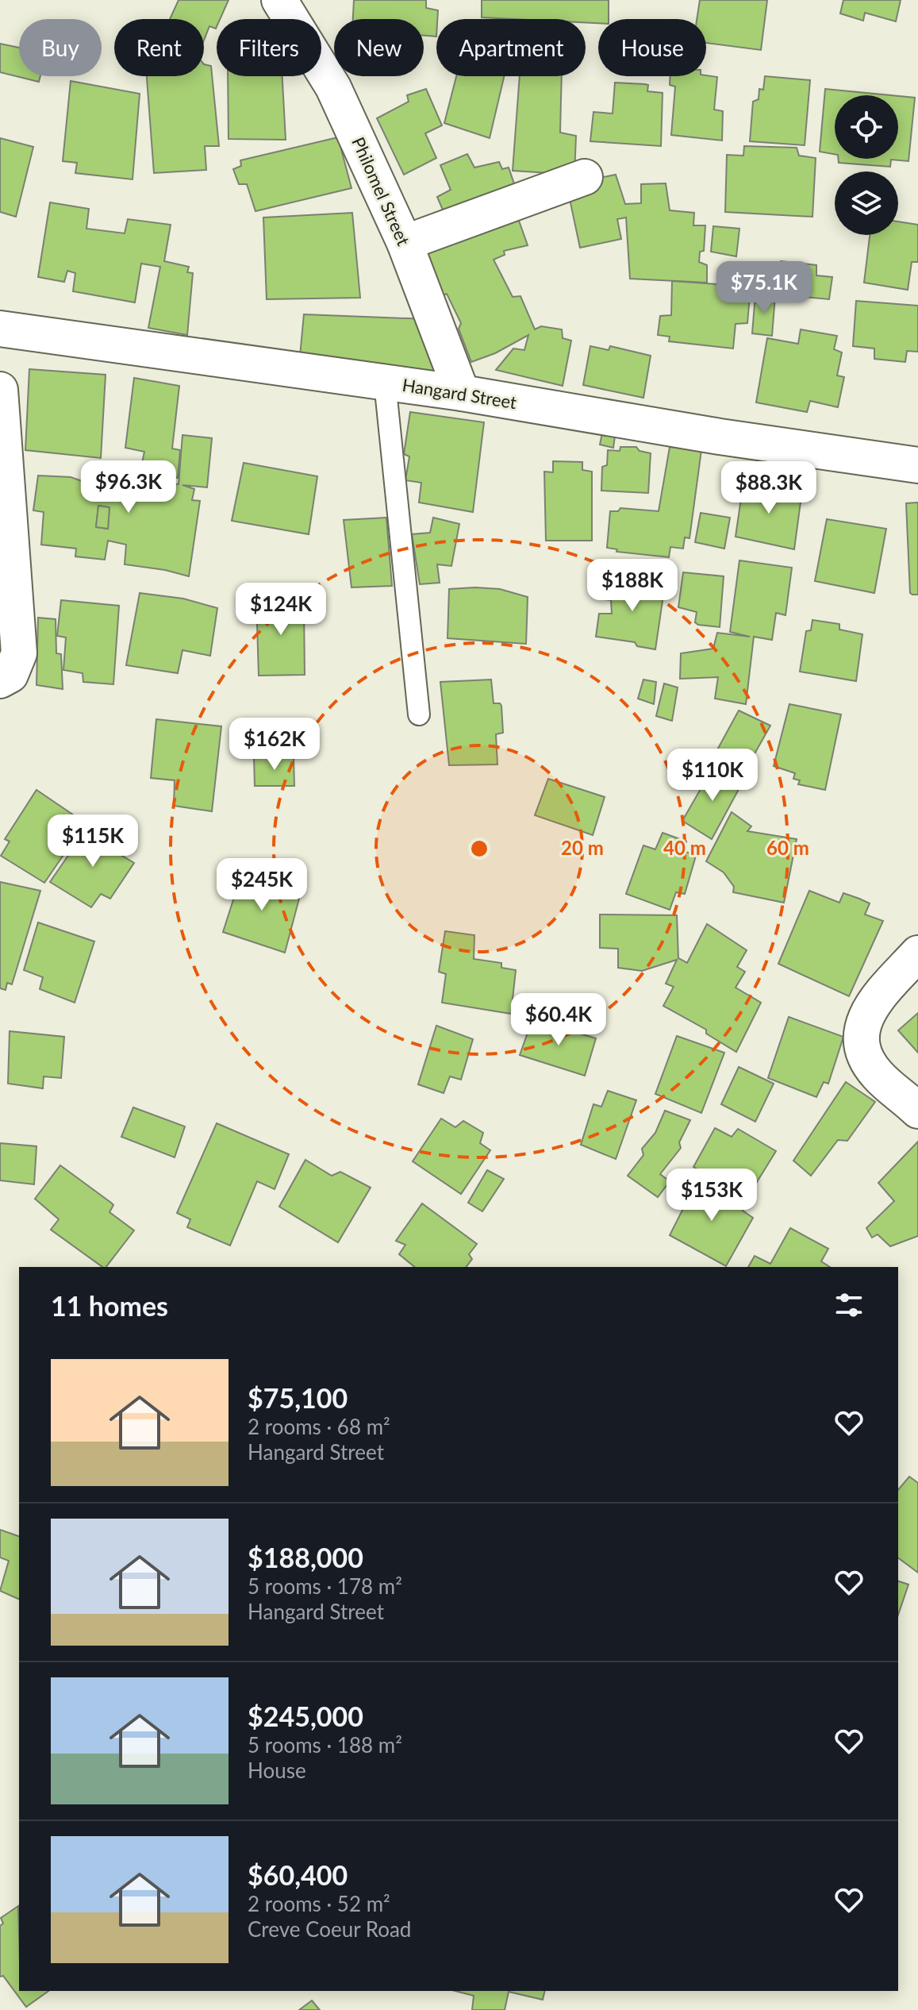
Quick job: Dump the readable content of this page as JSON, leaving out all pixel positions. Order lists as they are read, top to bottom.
{
  "streets": {
    "street": ["Philomel Street", "Hangard Street"]
  },
  "crossings": [
    ["Philomel Street", "Hangard Street"]
  ],
  "page": {
    "chip": [
      "Buy",
      "Rent",
      "Filters",
      "New",
      "Apartment",
      "House"
    ],
    "price": [
      "$75.1K",
      "$96.3K",
      "$88.3K",
      "$188K",
      "$124K",
      "$162K",
      "$110K",
      "$115K",
      "$245K",
      "$60.4K",
      "$153K"
    ],
    "heading": "11 homes",
    "list": [
      {
        "name": "$75,100",
        "note": "2 rooms · 68 m² · Hangard Street"
      },
      {
        "name": "$188,000",
        "note": "5 rooms · 178 m² · Hangard Street"
      },
      {
        "name": "$245,000",
        "note": "5 rooms · 188 m² · House"
      },
      {
        "name": "$60,400",
        "note": "2 rooms · 52 m² · Creve Coeur Road"
      }
    ]
  },
  "rings": ["20 m", "40 m", "60 m"]
}
